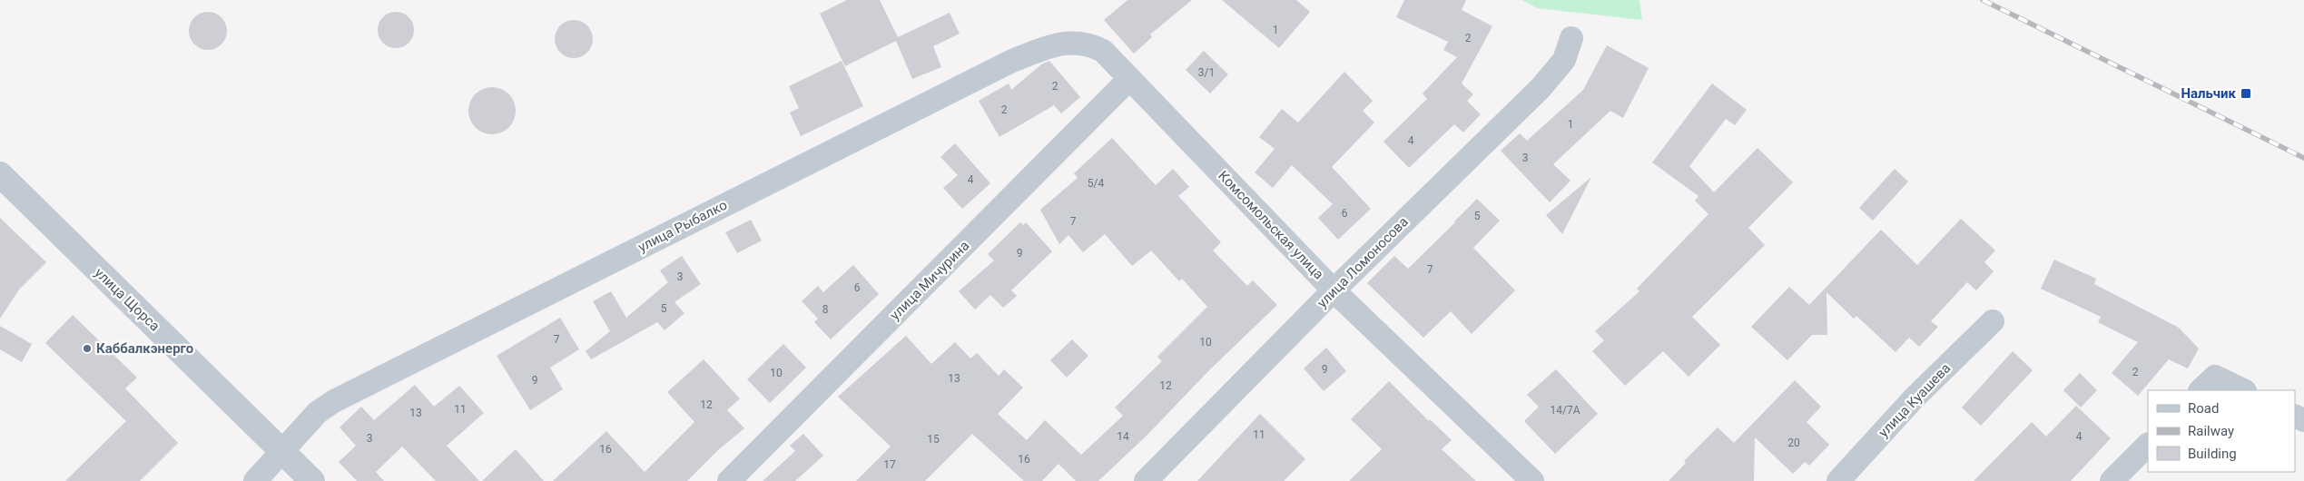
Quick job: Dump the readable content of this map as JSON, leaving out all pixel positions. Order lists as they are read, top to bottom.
{
  "streets": {
    "street": [
      "Комсомольская улица",
      "улица Рыбалко",
      "улица Ломоносова",
      "улица Мичурина",
      "улица Щорса",
      "улица Куашева"
    ]
  },
  "crossings": [
    ["Комсомольская улица", "улица Рыбалко"],
    ["Комсомольская улица", "улица Ломоносова"],
    ["Комсомольская улица", "улица Мичурина"],
    ["улица Рыбалко", "улица Мичурина"],
    ["улица Рыбалко", "улица Щорса"]
  ],
  "places": {
    "transit": ["Нальчик"],
    "other": ["Каббалкэнерго"]
  },
  "house_numbers": [
    "1",
    "2",
    "3/1",
    "2",
    "2",
    "1",
    "4",
    "3",
    "4",
    "5/4",
    "6",
    "5",
    "7",
    "9",
    "7",
    "3",
    "6",
    "5",
    "8",
    "7",
    "10",
    "9",
    "2",
    "10",
    "13",
    "9",
    "12",
    "12",
    "11",
    "14/7А",
    "13",
    "11",
    "14",
    "4",
    "3",
    "15",
    "20",
    "16",
    "16",
    "17"
  ],
  "legend": ["Road", "Railway", "Building"]
}
